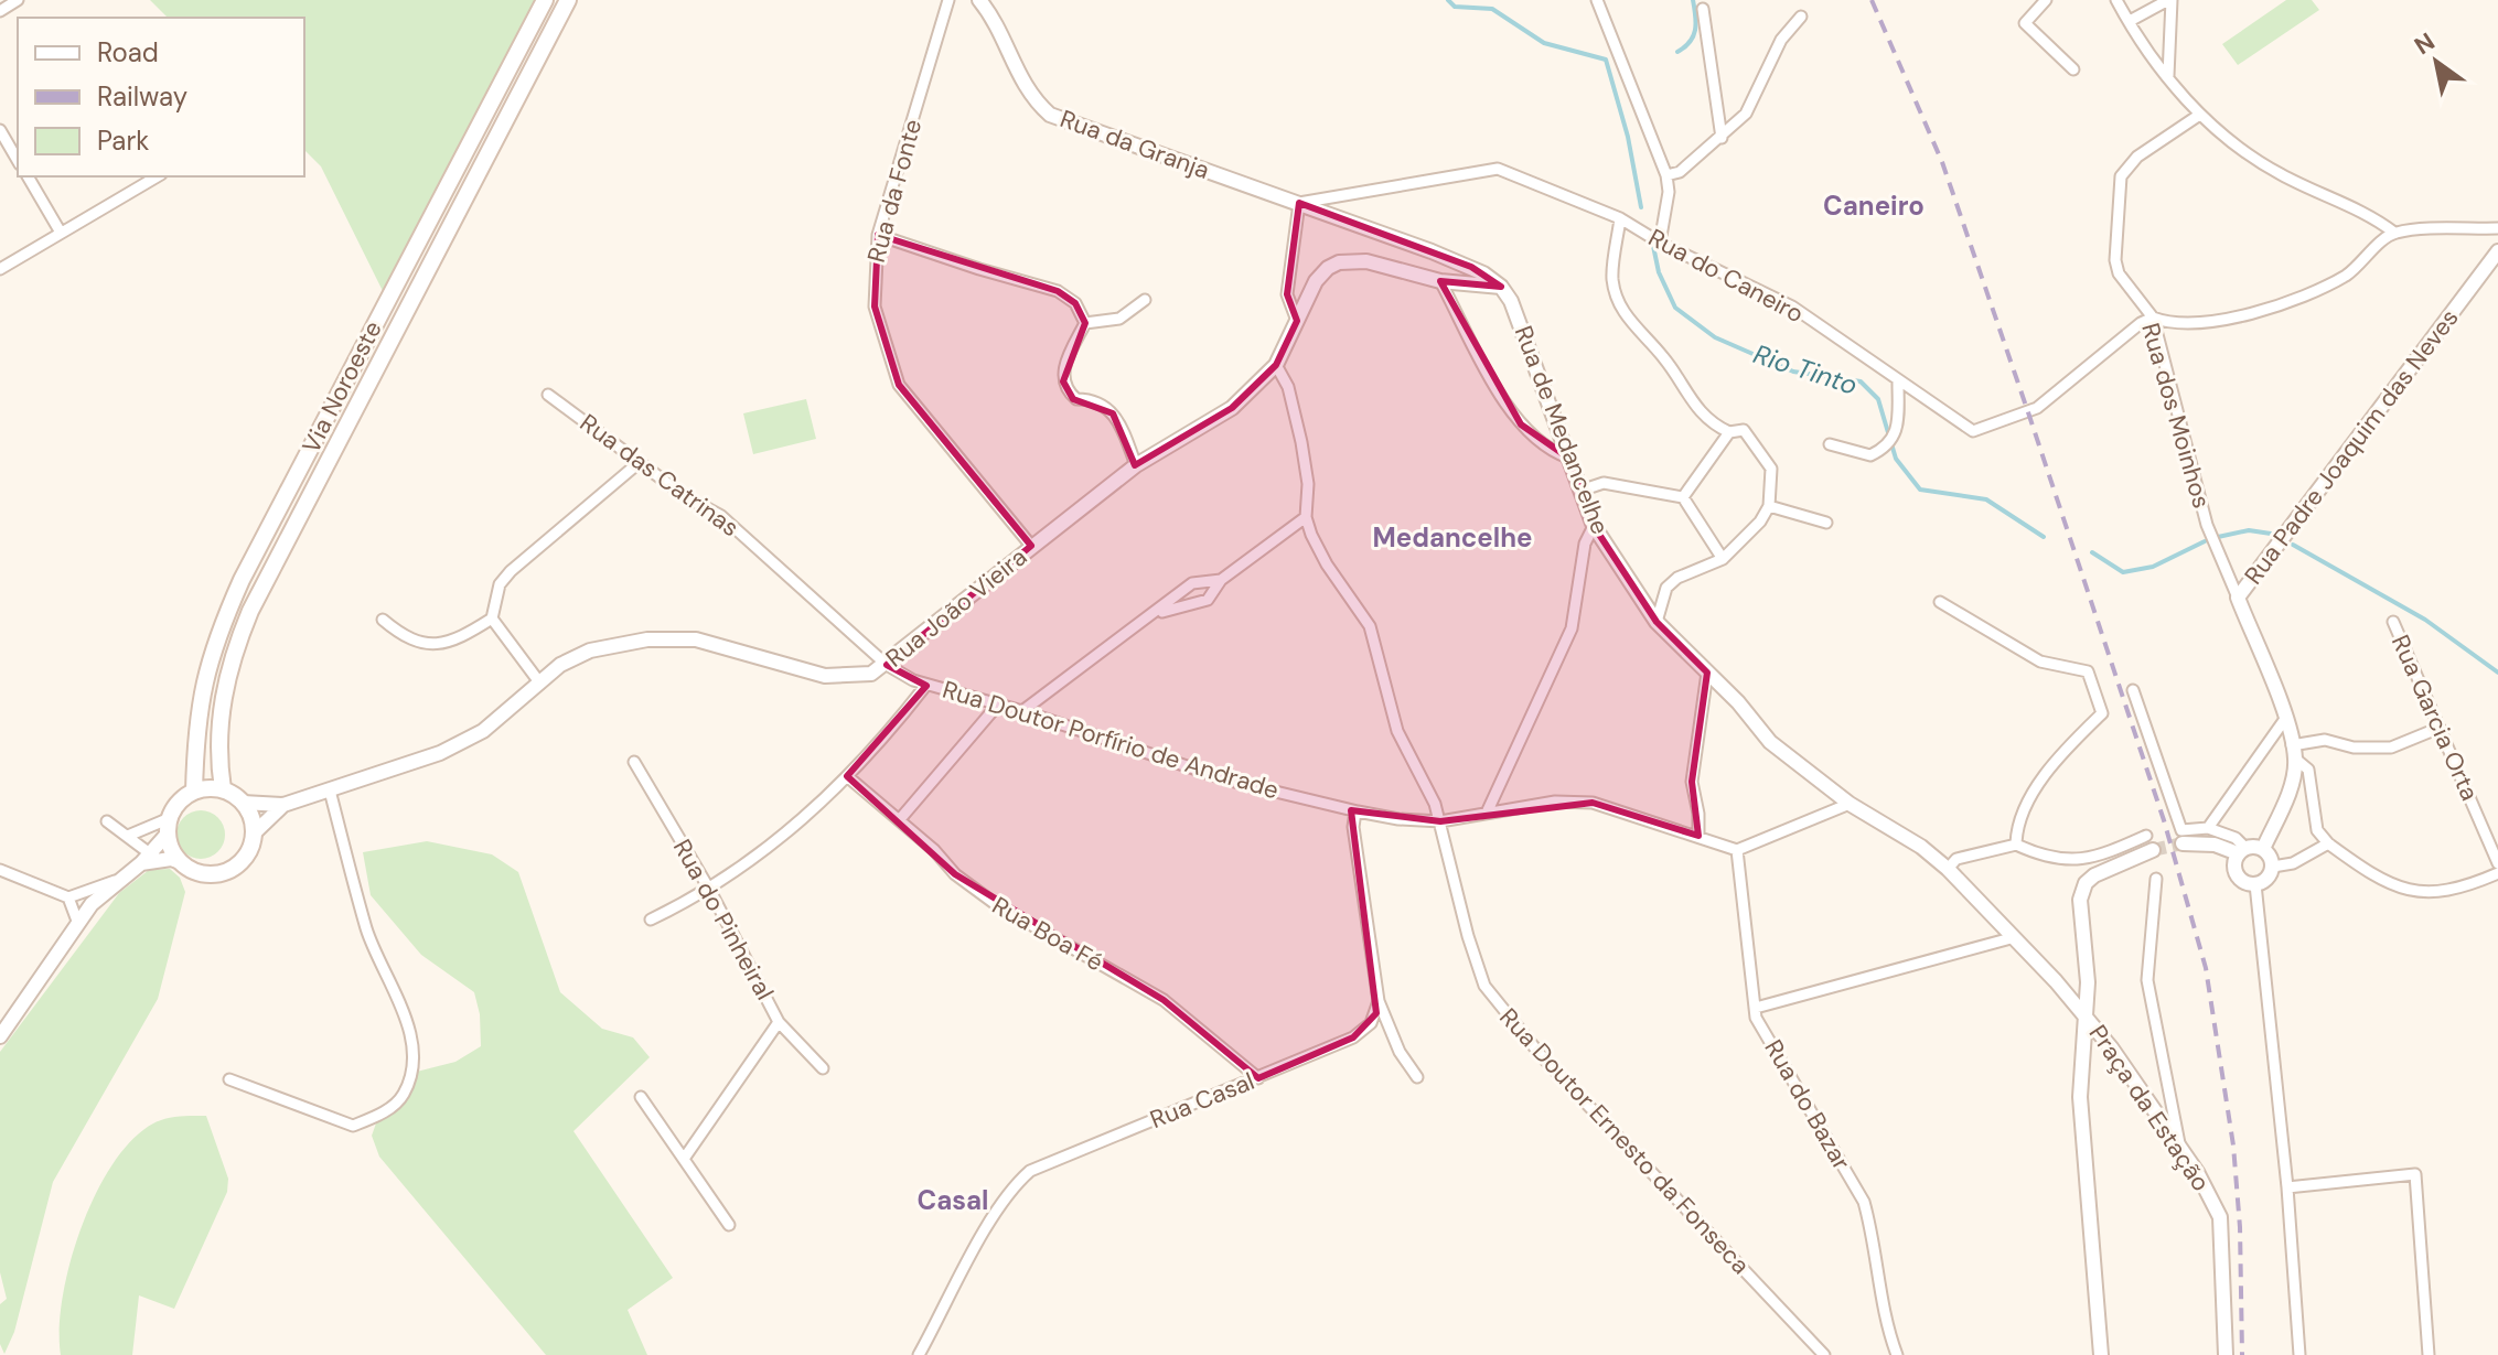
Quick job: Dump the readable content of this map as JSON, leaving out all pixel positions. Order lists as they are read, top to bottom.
{
  "streets": {
    "main road": ["Via Noroeste"],
    "street": [
      "Rua da Granja",
      "Rua da Fonte",
      "Rua do Caneiro",
      "Rua dos Moinhos",
      "Rua de Medancelhe",
      "Rua Padre Joaquim das Neves",
      "Rua das Catrinas",
      "Rua João Vieira",
      "Rua Garcia Orta",
      "Rua Doutor Porfírio de Andrade",
      "Rua do Pinheiral",
      "Rua Boa Fé",
      "Rua Casal",
      "Rua do Bazar",
      "Praça da Estação",
      "Rua Doutor Ernesto da Fonseca"
    ]
  },
  "crossings": [
    ["Rua da Granja", "Rua do Caneiro"],
    ["Rua da Fonte", "Rua João Vieira"],
    ["Rua do Caneiro", "Rua dos Moinhos"],
    ["Via Noroeste", "Rua João Vieira"],
    ["Rua dos Moinhos", "Rua Padre Joaquim das Neves"],
    ["Rua de Medancelhe", "Rua João Vieira"],
    ["Rua de Medancelhe", "Praça da Estação"],
    ["Rua das Catrinas", "Rua João Vieira"],
    ["Rua das Catrinas", "Rua Doutor Porfírio de Andrade"],
    ["Rua João Vieira", "Rua Doutor Porfírio de Andrade"],
    ["Rua João Vieira", "Rua Doutor Ernesto da Fonseca"],
    ["Rua Doutor Porfírio de Andrade", "Rua do Bazar"],
    ["Rua Doutor Porfírio de Andrade", "Rua Doutor Ernesto da Fonseca"],
    ["Rua Boa Fé", "Rua Casal"]
  ],
  "districts": ["Caneiro", "Medancelhe", "Casal"],
  "water": ["Rio Tinto"],
  "legend": ["Road", "Railway", "Park"],
  "north": "top left"
}
